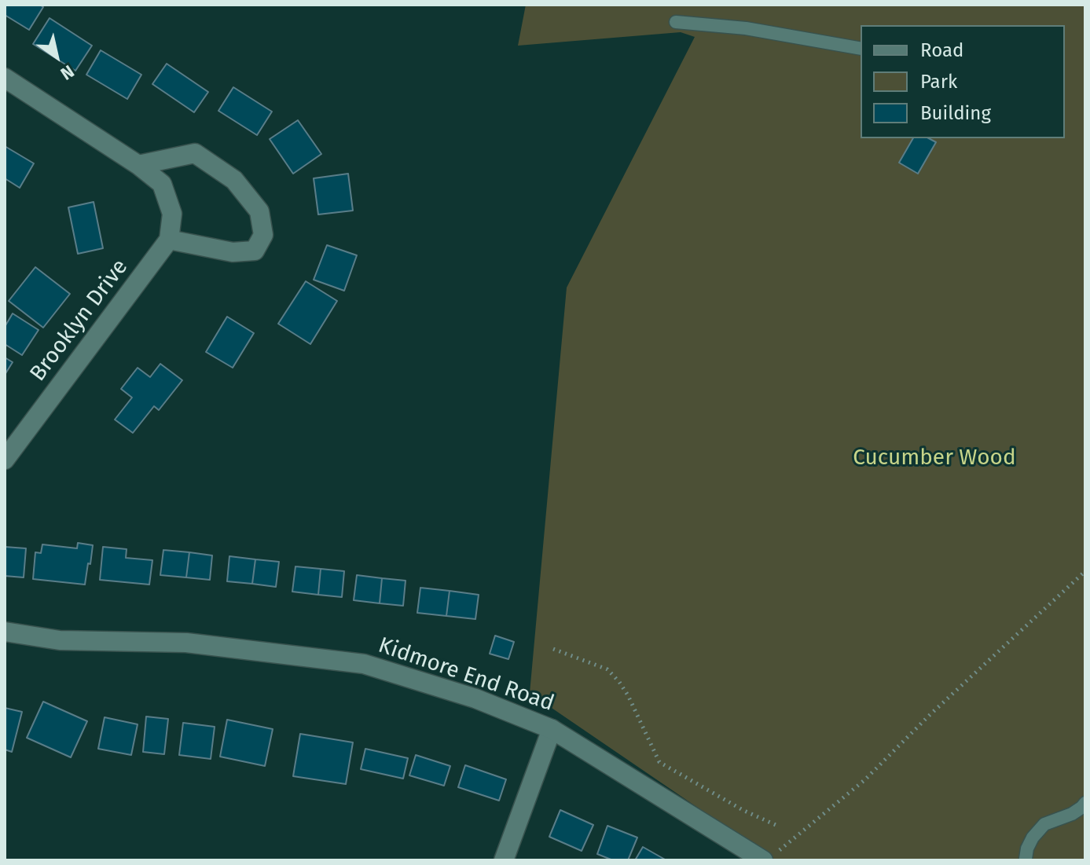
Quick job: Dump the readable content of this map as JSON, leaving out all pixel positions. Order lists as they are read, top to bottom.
{
  "streets": {
    "street": ["Brooklyn Drive", "Kidmore End Road"]
  },
  "parks": ["Cucumber Wood"],
  "legend": ["Road", "Park", "Building"],
  "north": "bottom right"
}
